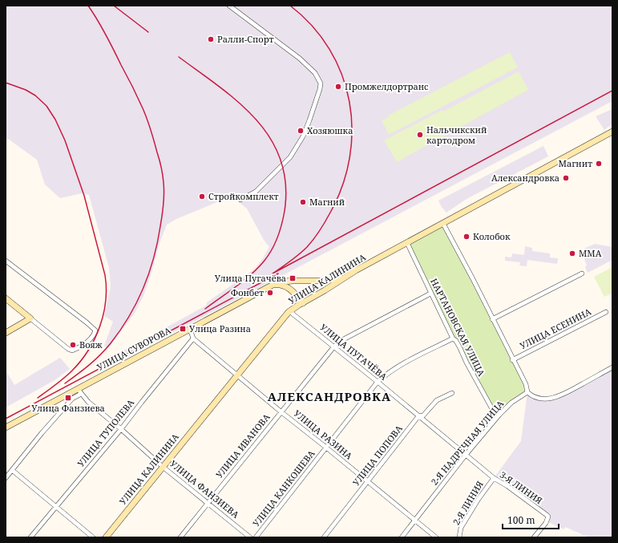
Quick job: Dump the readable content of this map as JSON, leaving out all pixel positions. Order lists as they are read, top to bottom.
{
  "streets": {
    "main road": ["УЛИЦА КАЛИНИНА", "УЛИЦА СУВОРОВА"],
    "street": [
      "НАРТАНОВСКАЯ УЛИЦА",
      "УЛИЦА ЕСЕНИНА",
      "УЛИЦА ПУГАЧЁВА",
      "УЛИЦА ТУПОЛЕВА",
      "УЛИЦА РАЗИНА",
      "2-Я НАДРЕЧНАЯ УЛИЦА",
      "УЛИЦА ИВАНОВА",
      "УЛИЦА ПОПОВА",
      "3-Я ЛИНИЯ",
      "УЛИЦА КАНКОШЕВА",
      "УЛИЦА ФАНЗИЕВА",
      "2-Я ЛИНИЯ"
    ]
  },
  "crossings": [
    ["УЛИЦА КАЛИНИНА", "НАРТАНОВСКАЯ УЛИЦА"],
    ["УЛИЦА КАЛИНИНА", "УЛИЦА СУВОРОВА"],
    ["УЛИЦА КАЛИНИНА", "УЛИЦА ПУГАЧЁВА"],
    ["УЛИЦА КАЛИНИНА", "УЛИЦА РАЗИНА"],
    ["УЛИЦА КАЛИНИНА", "УЛИЦА ФАНЗИЕВА"],
    ["НАРТАНОВСКАЯ УЛИЦА", "2-Я НАДРЕЧНАЯ УЛИЦА"],
    ["НАРТАНОВСКАЯ УЛИЦА", "УЛИЦА ИВАНОВА"],
    ["НАРТАНОВСКАЯ УЛИЦА", "УЛИЦА КАНКОШЕВА"],
    ["УЛИЦА СУВОРОВА", "УЛИЦА ФАНЗИЕВА"],
    ["УЛИЦА ПУГАЧЁВА", "2-Я НАДРЕЧНАЯ УЛИЦА"],
    ["УЛИЦА ПУГАЧЁВА", "УЛИЦА ИВАНОВА"],
    ["УЛИЦА ПУГАЧЁВА", "УЛИЦА ПОПОВА"],
    ["УЛИЦА ПУГАЧЁВА", "3-Я ЛИНИЯ"],
    ["УЛИЦА ПУГАЧЁВА", "УЛИЦА КАНКОШЕВА"],
    ["УЛИЦА ТУПОЛЕВА", "УЛИЦА РАЗИНА"],
    ["УЛИЦА ТУПОЛЕВА", "УЛИЦА ФАНЗИЕВА"],
    ["УЛИЦА РАЗИНА", "2-Я НАДРЕЧНАЯ УЛИЦА"],
    ["УЛИЦА РАЗИНА", "УЛИЦА ИВАНОВА"],
    ["УЛИЦА РАЗИНА", "УЛИЦА ПОПОВА"],
    ["УЛИЦА РАЗИНА", "УЛИЦА КАНКОШЕВА"],
    ["2-Я НАДРЕЧНАЯ УЛИЦА", "3-Я ЛИНИЯ"],
    ["УЛИЦА ИВАНОВА", "УЛИЦА ФАНЗИЕВА"],
    ["3-Я ЛИНИЯ", "2-Я ЛИНИЯ"]
  ],
  "districts": ["АЛЕКСАНДРОВКА"],
  "places": {
    "other": [
      "Ралли-Спорт",
      "Промжелдортранс",
      "Хозяюшка",
      "Нальчикский картодром",
      "Магнит",
      "Александровка",
      "Стройкомплект",
      "Магний",
      "Колобок",
      "MMA",
      "Фонбет",
      "Вояж"
    ],
    "transit": ["Улица Пугачёва", "Улица Разина", "Улица Фанзиева"]
  },
  "scale_bar": "100 m"
}
